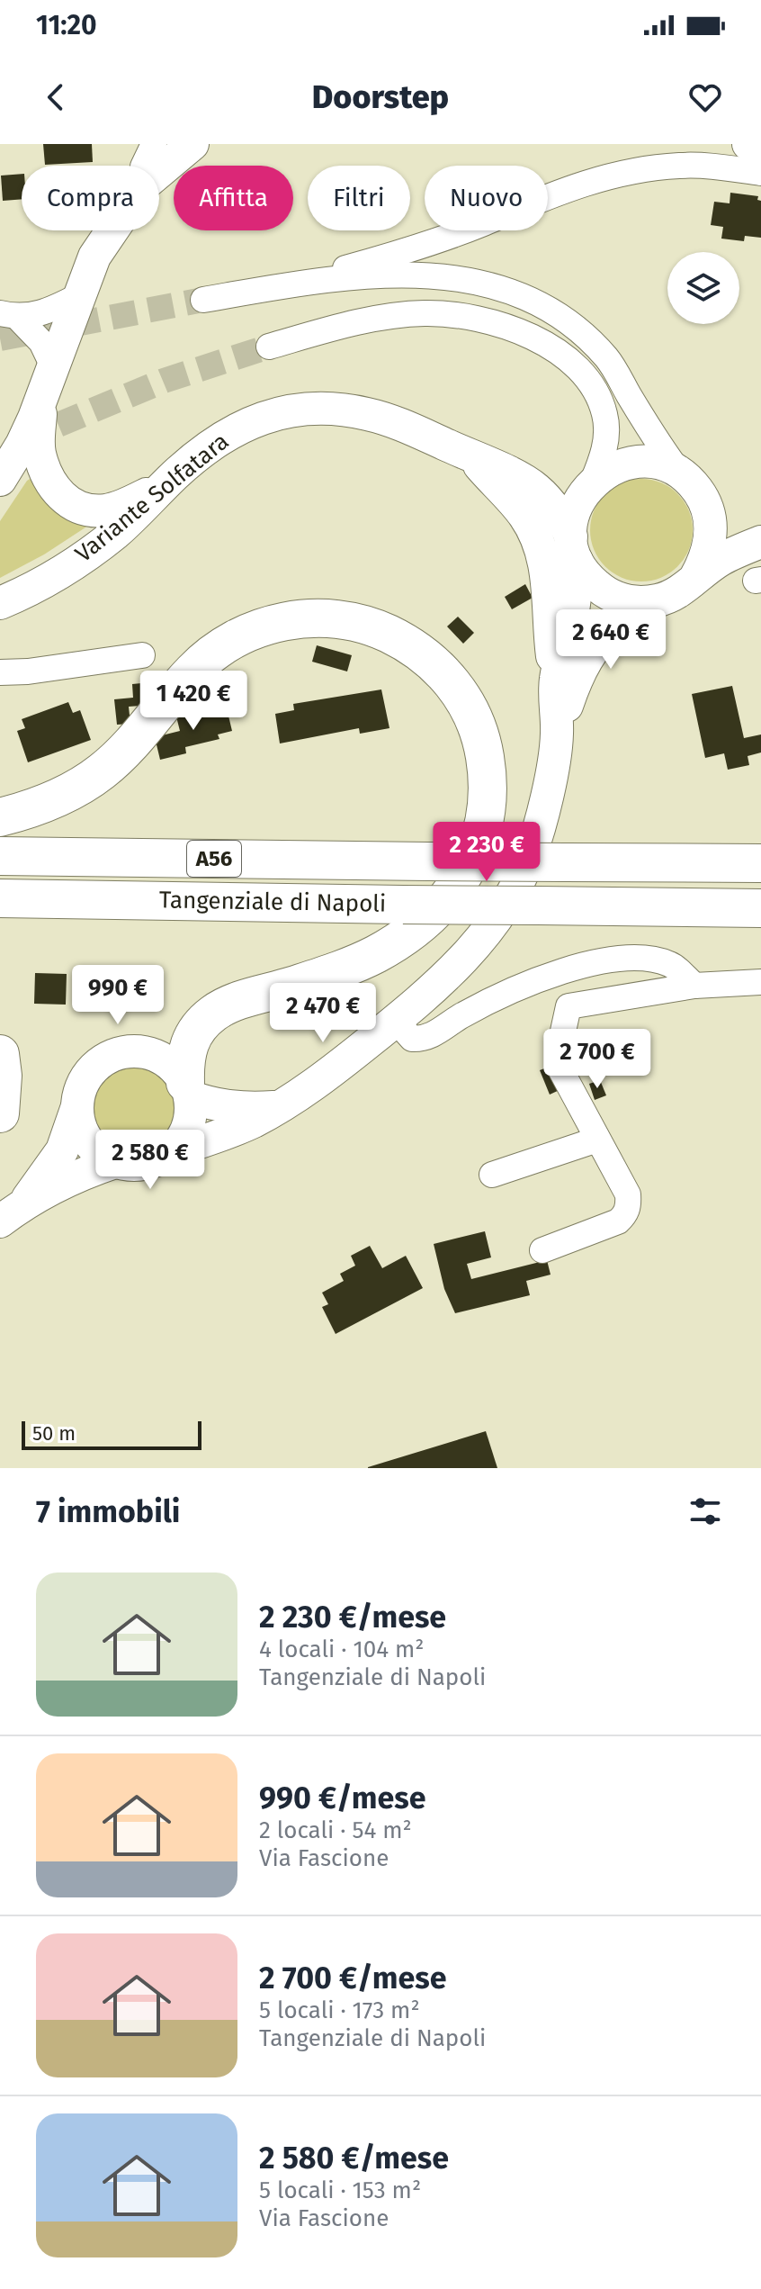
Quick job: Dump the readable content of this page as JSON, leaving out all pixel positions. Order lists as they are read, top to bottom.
{
  "streets": {
    "highway": ["A56", "Tangenziale di Napoli"],
    "main road": ["Variante Solfatara"]
  },
  "scale_bar": "50 m",
  "page": {
    "status": "11:20",
    "header": "Doorstep",
    "chip": [
      "Compra",
      "Affitta",
      "Filtri",
      "Nuovo"
    ],
    "price": [
      "2 640 €",
      "1 420 €",
      "2 230 €",
      "990 €",
      "2 470 €",
      "2 700 €",
      "2 580 €"
    ],
    "scale": "50 m",
    "heading": "7 immobili",
    "list": [
      {
        "name": "2 230 €/mese",
        "note": "4 locali · 104 m² · Tangenziale di Napoli"
      },
      {
        "name": "990 €/mese",
        "note": "2 locali · 54 m² · Via Fascione"
      },
      {
        "name": "2 700 €/mese",
        "note": "5 locali · 173 m² · Tangenziale di Napoli"
      },
      {
        "name": "2 580 €/mese",
        "note": "5 locali · 153 m² · Via Fascione"
      }
    ]
  }
}
